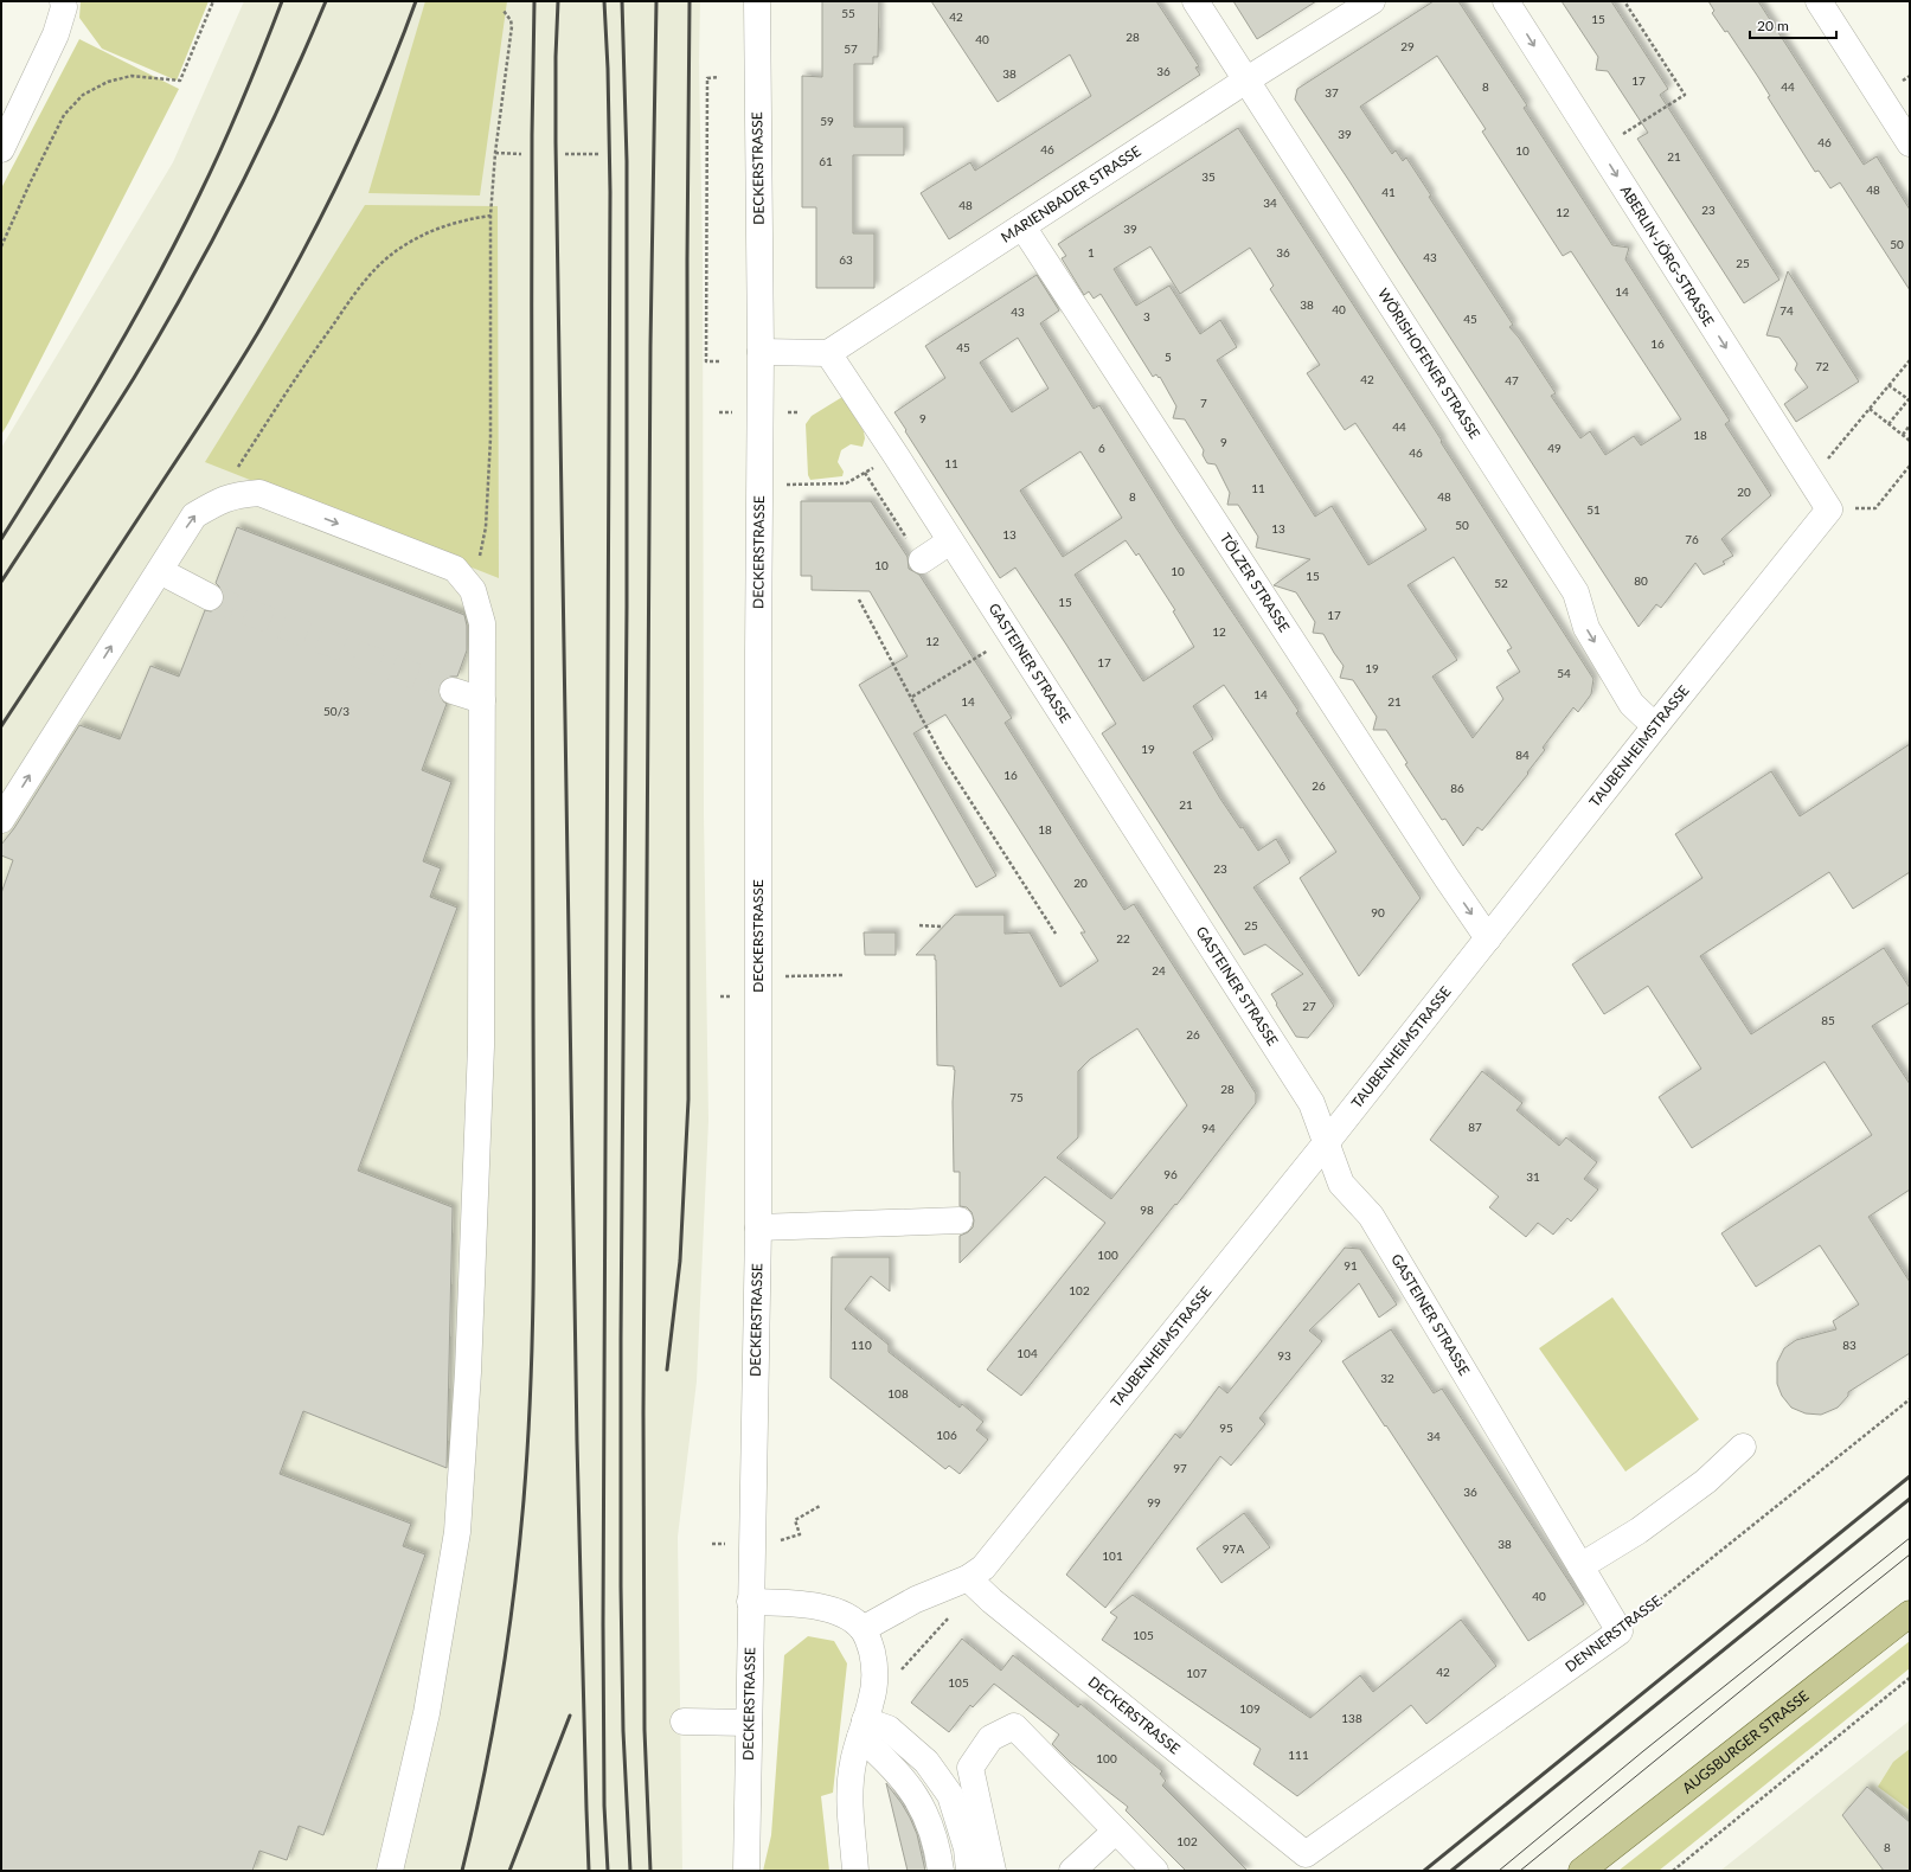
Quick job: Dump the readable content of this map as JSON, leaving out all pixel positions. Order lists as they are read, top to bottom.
{
  "streets": {
    "main road": ["AUGSBURGER STRASSE"],
    "street": [
      "DECKERSTRASSE",
      "MARIENBADER STRASSE",
      "ABERLIN-JÖRG-STRASSE",
      "WÖRISHOFENER STRASSE",
      "TÖLZER STRASSE",
      "GASTEINER STRASSE",
      "TAUBENHEIMSTRASSE",
      "DENNERSTRASSE"
    ]
  },
  "crossings": [
    ["DECKERSTRASSE", "TAUBENHEIMSTRASSE"],
    ["DECKERSTRASSE", "DENNERSTRASSE"],
    ["MARIENBADER STRASSE", "WÖRISHOFENER STRASSE"],
    ["MARIENBADER STRASSE", "TÖLZER STRASSE"],
    ["MARIENBADER STRASSE", "GASTEINER STRASSE"],
    ["ABERLIN-JÖRG-STRASSE", "TAUBENHEIMSTRASSE"],
    ["WÖRISHOFENER STRASSE", "TAUBENHEIMSTRASSE"],
    ["TÖLZER STRASSE", "TAUBENHEIMSTRASSE"],
    ["GASTEINER STRASSE", "TAUBENHEIMSTRASSE"],
    ["GASTEINER STRASSE", "DENNERSTRASSE"]
  ],
  "one_way": ["ABERLIN-JÖRG-STRASSE", "WÖRISHOFENER STRASSE", "TÖLZER STRASSE"],
  "house_numbers": [
    "55",
    "42",
    "15",
    "28",
    "40",
    "29",
    "57",
    "36",
    "38",
    "17",
    "8",
    "44",
    "37",
    "59",
    "39",
    "46",
    "46",
    "10",
    "21",
    "61",
    "35",
    "48",
    "41",
    "34",
    "48",
    "23",
    "12",
    "39",
    "50",
    "1",
    "36",
    "43",
    "63",
    "25",
    "14",
    "38",
    "40",
    "74",
    "43",
    "3",
    "45",
    "16",
    "45",
    "5",
    "72",
    "42",
    "47",
    "7",
    "9",
    "44",
    "18",
    "9",
    "6",
    "49",
    "46",
    "11",
    "11",
    "20",
    "8",
    "48",
    "51",
    "50",
    "13",
    "13",
    "76",
    "10",
    "10",
    "15",
    "80",
    "52",
    "15",
    "17",
    "12",
    "12",
    "17",
    "19",
    "54",
    "14",
    "14",
    "21",
    "50/3",
    "19",
    "84",
    "16",
    "26",
    "86",
    "21",
    "18",
    "23",
    "20",
    "90",
    "25",
    "22",
    "24",
    "27",
    "85",
    "26",
    "28",
    "75",
    "87",
    "94",
    "96",
    "31",
    "98",
    "100",
    "91",
    "102",
    "110",
    "83",
    "104",
    "93",
    "32",
    "108",
    "95",
    "106",
    "34",
    "97",
    "36",
    "99",
    "38",
    "97A",
    "101",
    "40",
    "105",
    "42",
    "107",
    "105",
    "109",
    "138",
    "111",
    "100",
    "102",
    "8"
  ],
  "scale_bar": "20 m"
}
